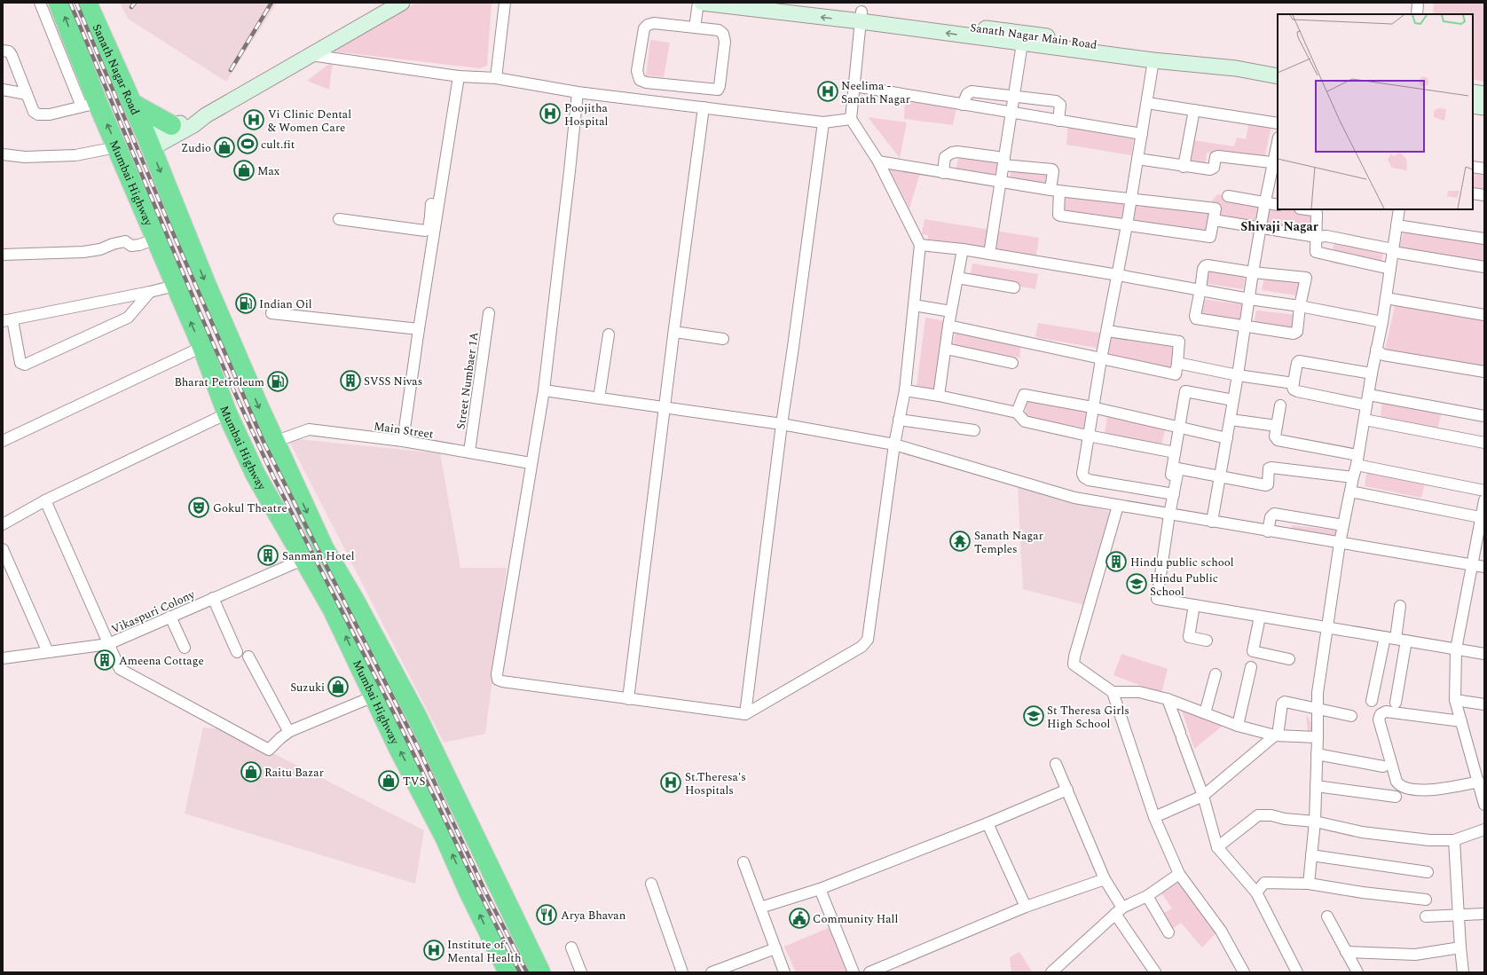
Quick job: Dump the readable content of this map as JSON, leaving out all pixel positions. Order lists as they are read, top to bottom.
{
  "streets": {
    "highway": ["Sanath Nagar Road", "Mumbai Highway"],
    "street": [
      "Sanath Nagar Main Road",
      "Street Numbaer 1A",
      "Main Street",
      "Vikaspuri Colony"
    ]
  },
  "crossings": [
    ["Mumbai Highway", "Vikaspuri Colony"],
    ["Street Numbaer 1A", "Main Street"]
  ],
  "districts": ["Shivaji Nagar"],
  "places": {
    "hospital": [
      "Neelima - Sanath Nagar",
      "Poojitha Hospital",
      "Vi Clinic Dental & Women Care",
      "St.Theresa's Hospitals",
      "Institute of Mental Health"
    ],
    "sports": ["cult.fit"],
    "shop": [
      "Zudio",
      "Max",
      "Suzuki",
      "Raitu Bazar",
      "TVS"
    ],
    "fuel station": ["Indian Oil", "Bharat Petroleum"],
    "building": [
      "SVSS Nivas",
      "Sanman Hotel",
      "Hindu public school",
      "Ameena Cottage"
    ],
    "theatre": ["Gokul Theatre"],
    "temple": ["Sanath Nagar Temples"],
    "school or university": ["Hindu Public School", "St Theresa Girls High School"],
    "restaurant": ["Arya Bhavan"],
    "public building": ["Community Hall"]
  }
}
